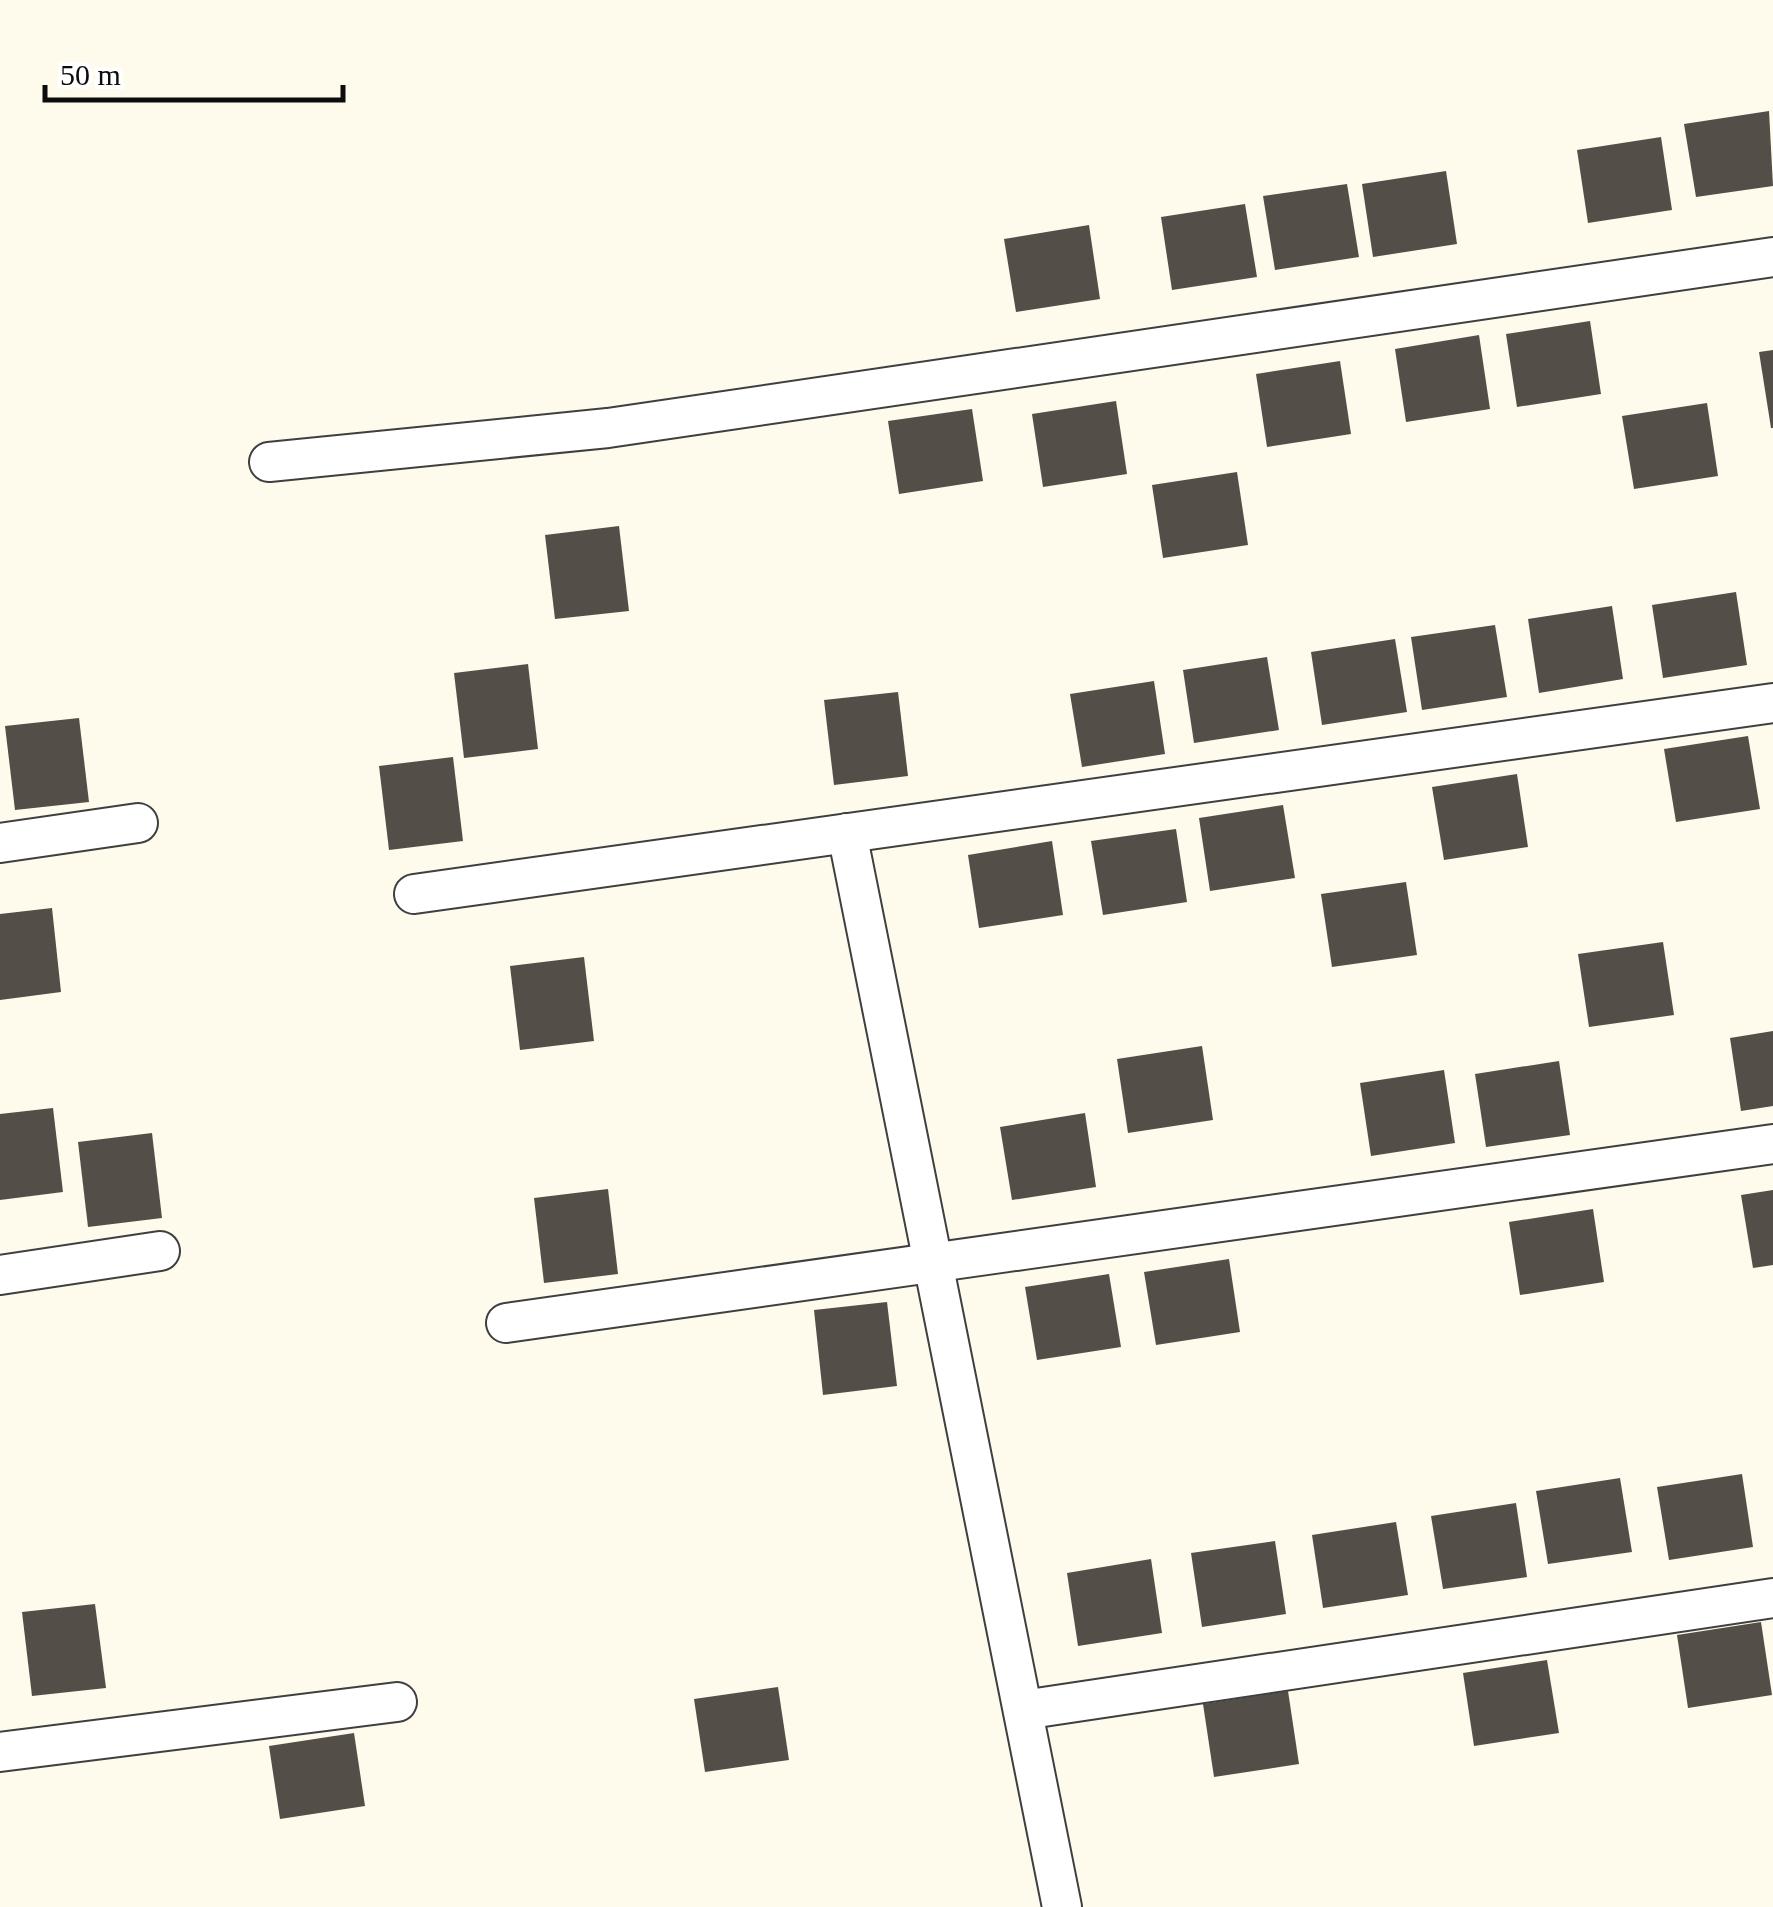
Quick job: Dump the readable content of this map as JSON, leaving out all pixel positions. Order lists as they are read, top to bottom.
{
  "scale_bar": "50 m"
}
